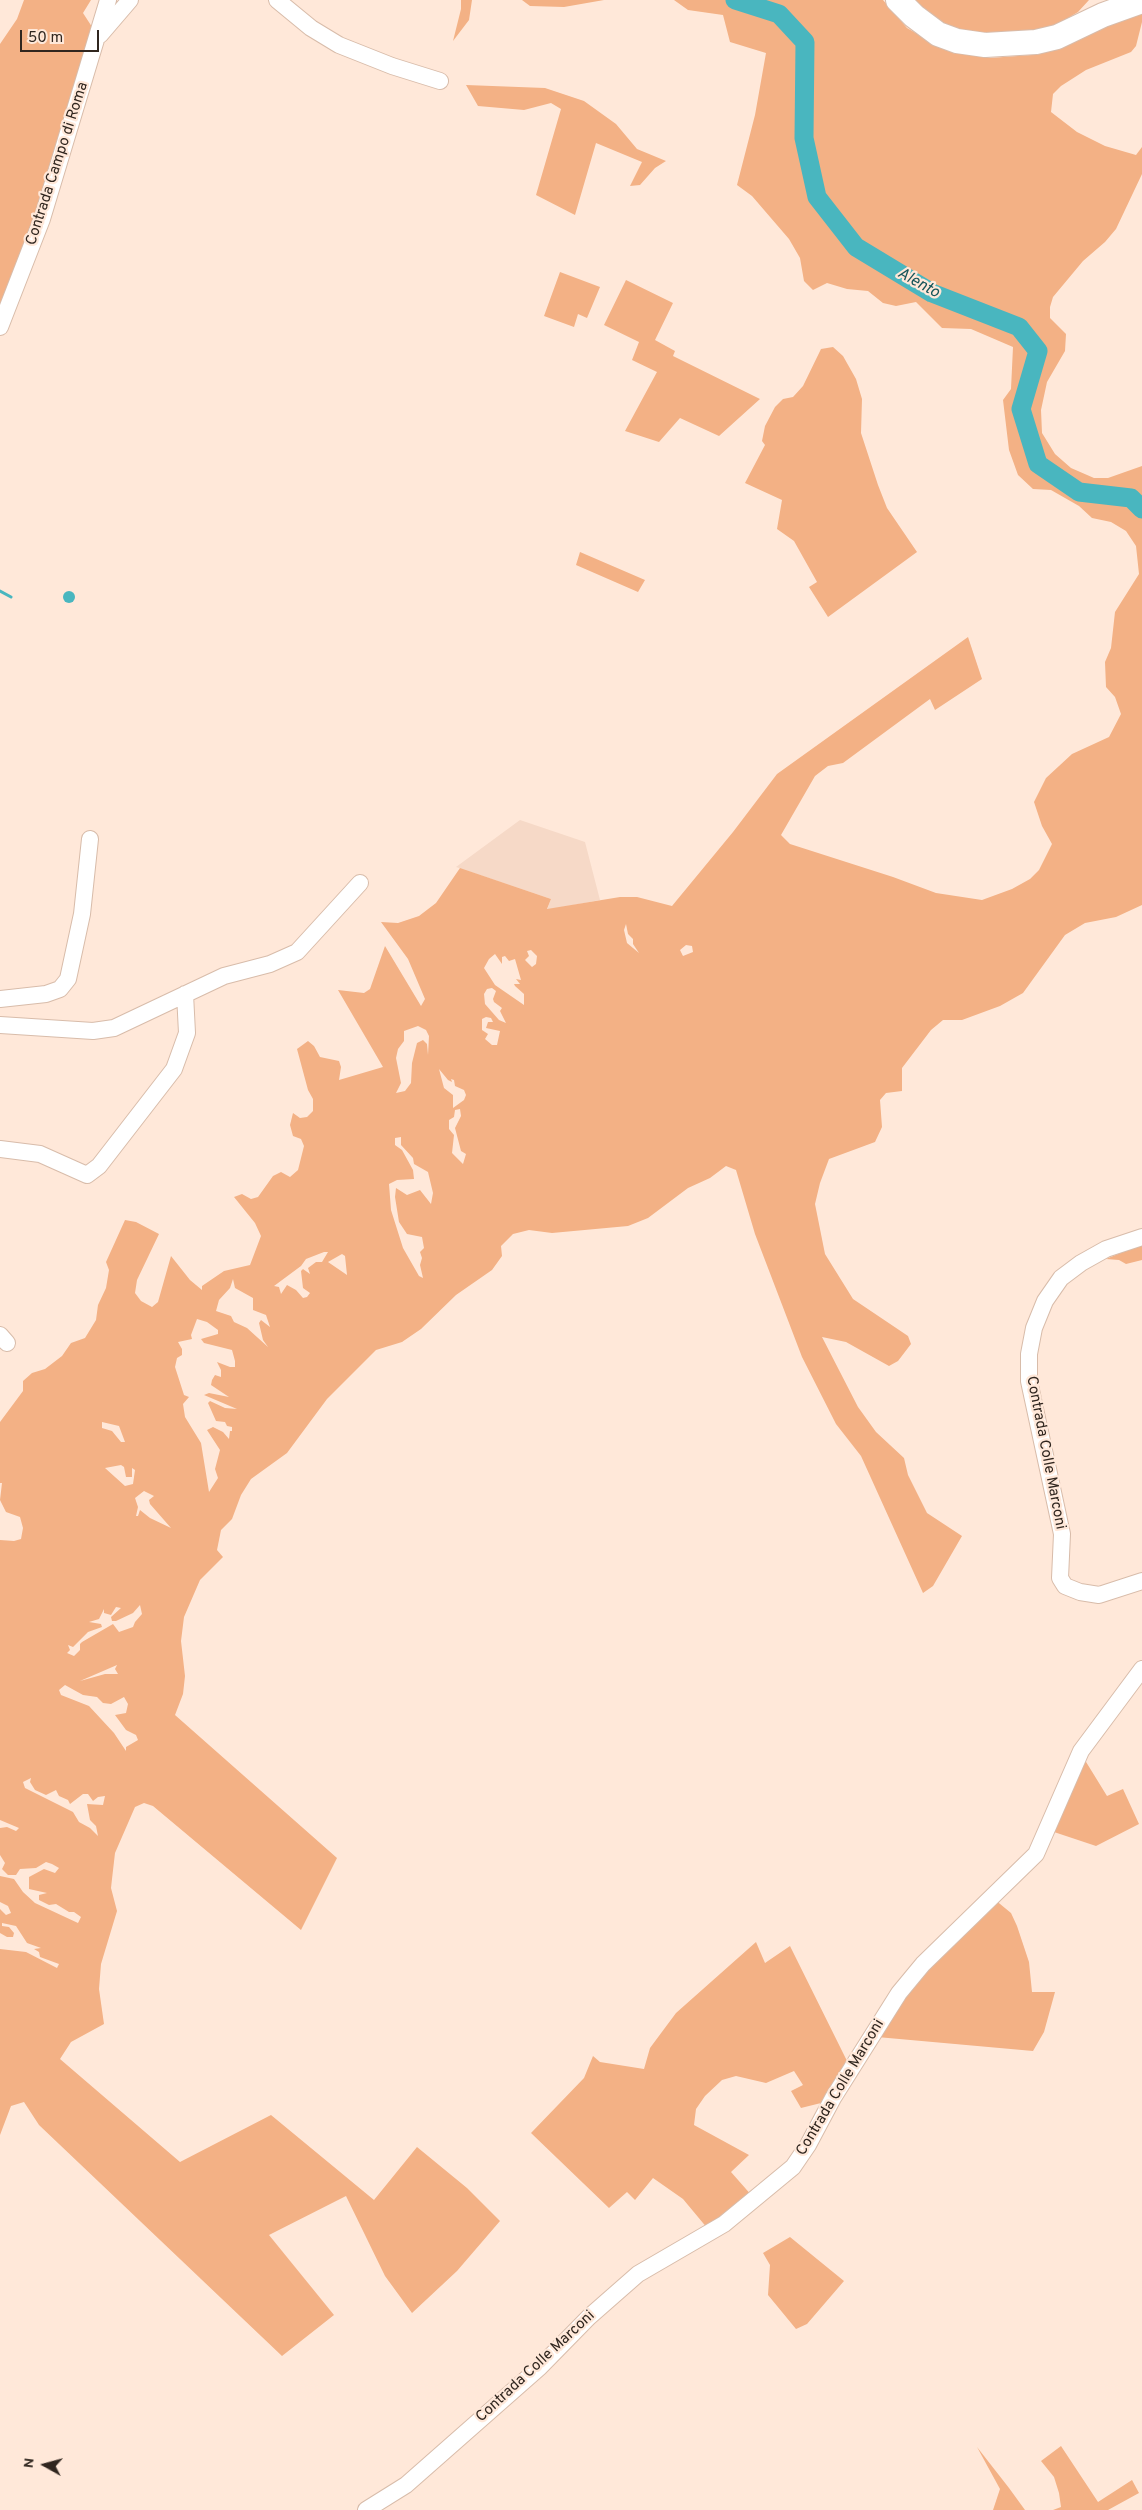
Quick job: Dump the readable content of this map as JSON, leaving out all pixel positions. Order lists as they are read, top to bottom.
{
  "streets": {
    "street": ["Contrada Campo di Roma", "Contrada Colle Marconi"]
  },
  "water": ["Alento"],
  "scale_bar": "50 m",
  "north": "left"
}
